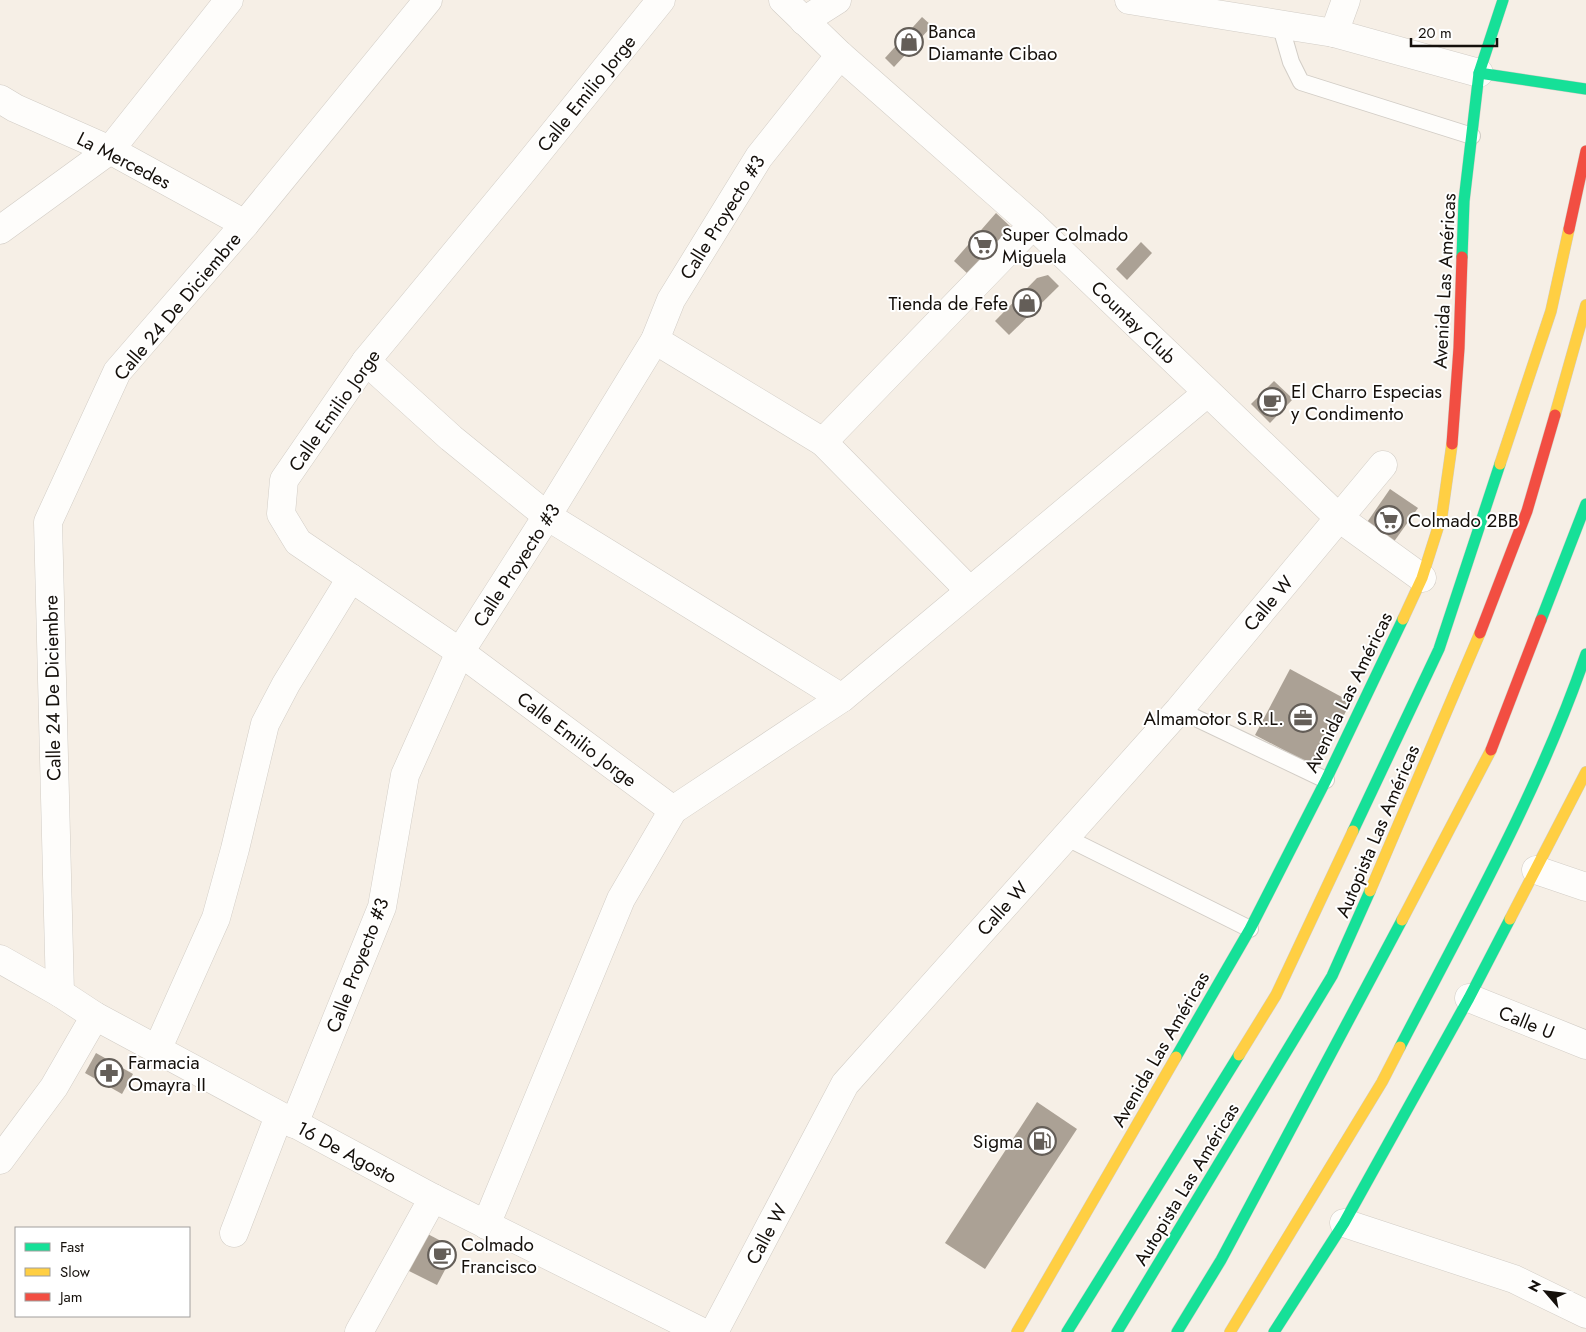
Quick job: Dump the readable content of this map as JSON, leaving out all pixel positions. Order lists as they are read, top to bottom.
{
  "streets": {
    "main road": ["Avenida Las Américas", "Autopista Las Américas"],
    "street": [
      "Calle Emilio Jorge",
      "La Mercedes",
      "Calle Proyecto #3",
      "Calle 24 De Diciembre",
      "Countay Club",
      "Calle W",
      "Calle U",
      "16 De Agosto"
    ]
  },
  "crossings": [
    ["Calle Emilio Jorge", "Calle Proyecto #3"],
    ["La Mercedes", "Calle 24 De Diciembre"],
    ["Calle Proyecto #3", "Countay Club"],
    ["Calle Proyecto #3", "16 De Agosto"],
    ["Avenida Las Américas", "Countay Club"],
    ["Calle 24 De Diciembre", "16 De Agosto"],
    ["Countay Club", "Calle W"]
  ],
  "places": {
    "shop": ["Banca Diamante Cibao", "Tienda de Fefe"],
    "supermarket": ["Super Colmado Miguela", "Colmado 2BB"],
    "cafe": ["El Charro Especias y Condimento", "Colmado Francisco"],
    "office": ["Almamotor S.R.L."],
    "pharmacy": ["Farmacia Omayra II"],
    "fuel station": ["Sigma"]
  },
  "legend": ["Fast", "Slow", "Jam"],
  "scale_bar": "20 m",
  "north": "top left"
}
